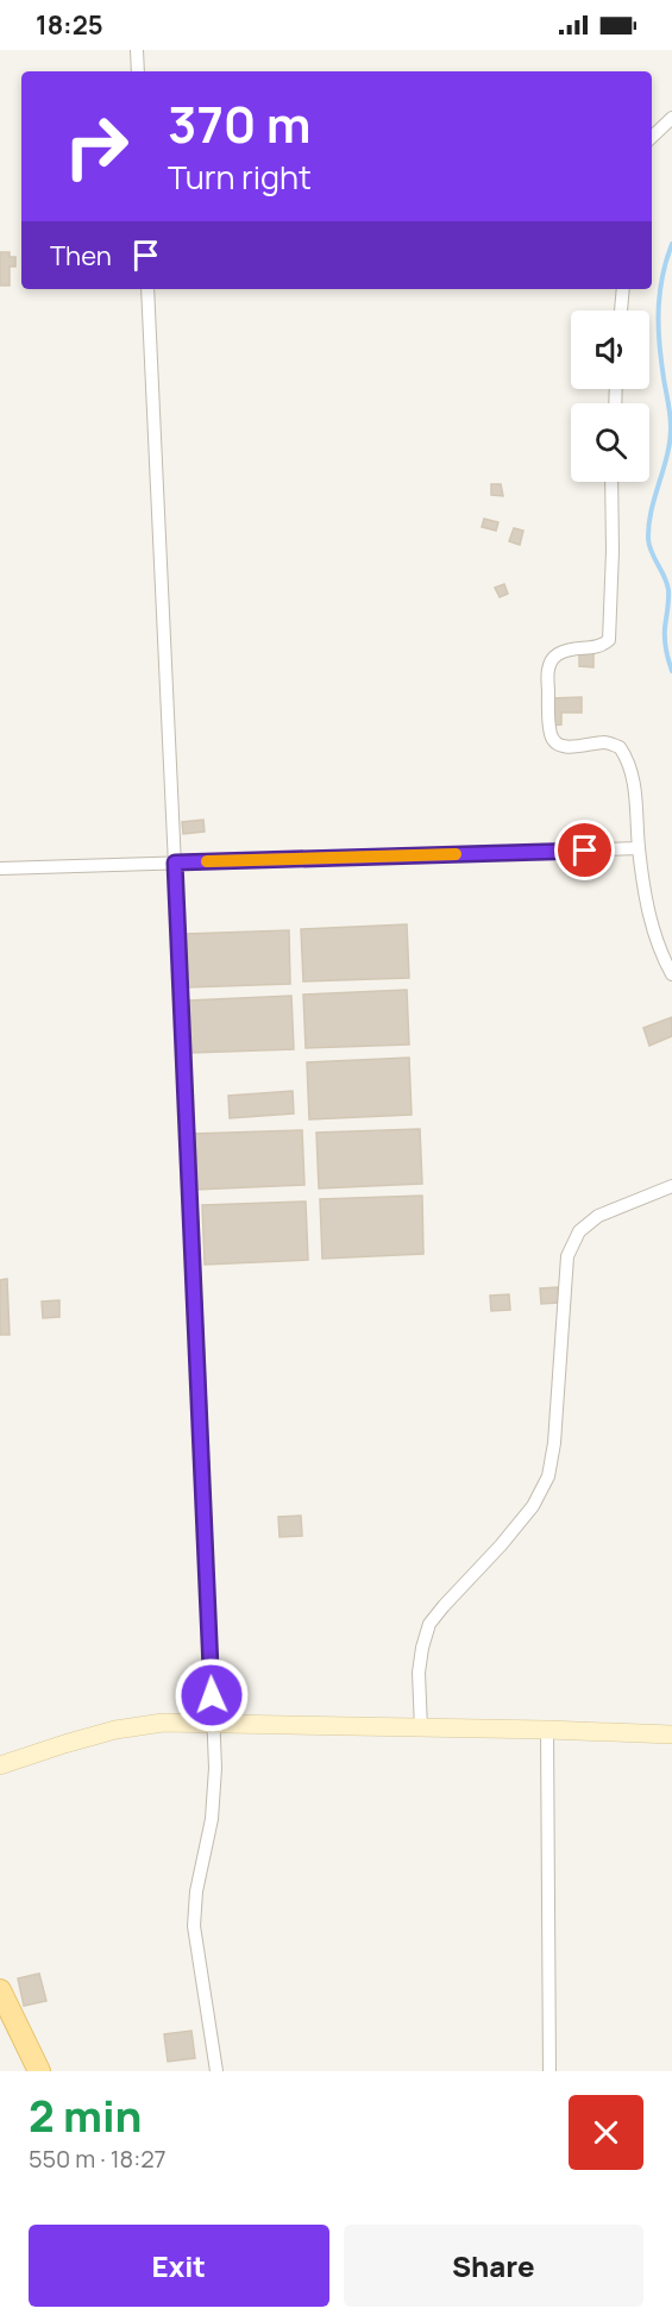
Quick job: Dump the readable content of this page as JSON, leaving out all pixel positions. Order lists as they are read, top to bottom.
{
  "page": {
    "status": "18:25",
    "turn": ["370 m", "Turn right"],
    "then": "Then",
    "heading": ["2 min", "550 m · 18:27"],
    "buttons": ["Exit", "Share"]
  }
}
